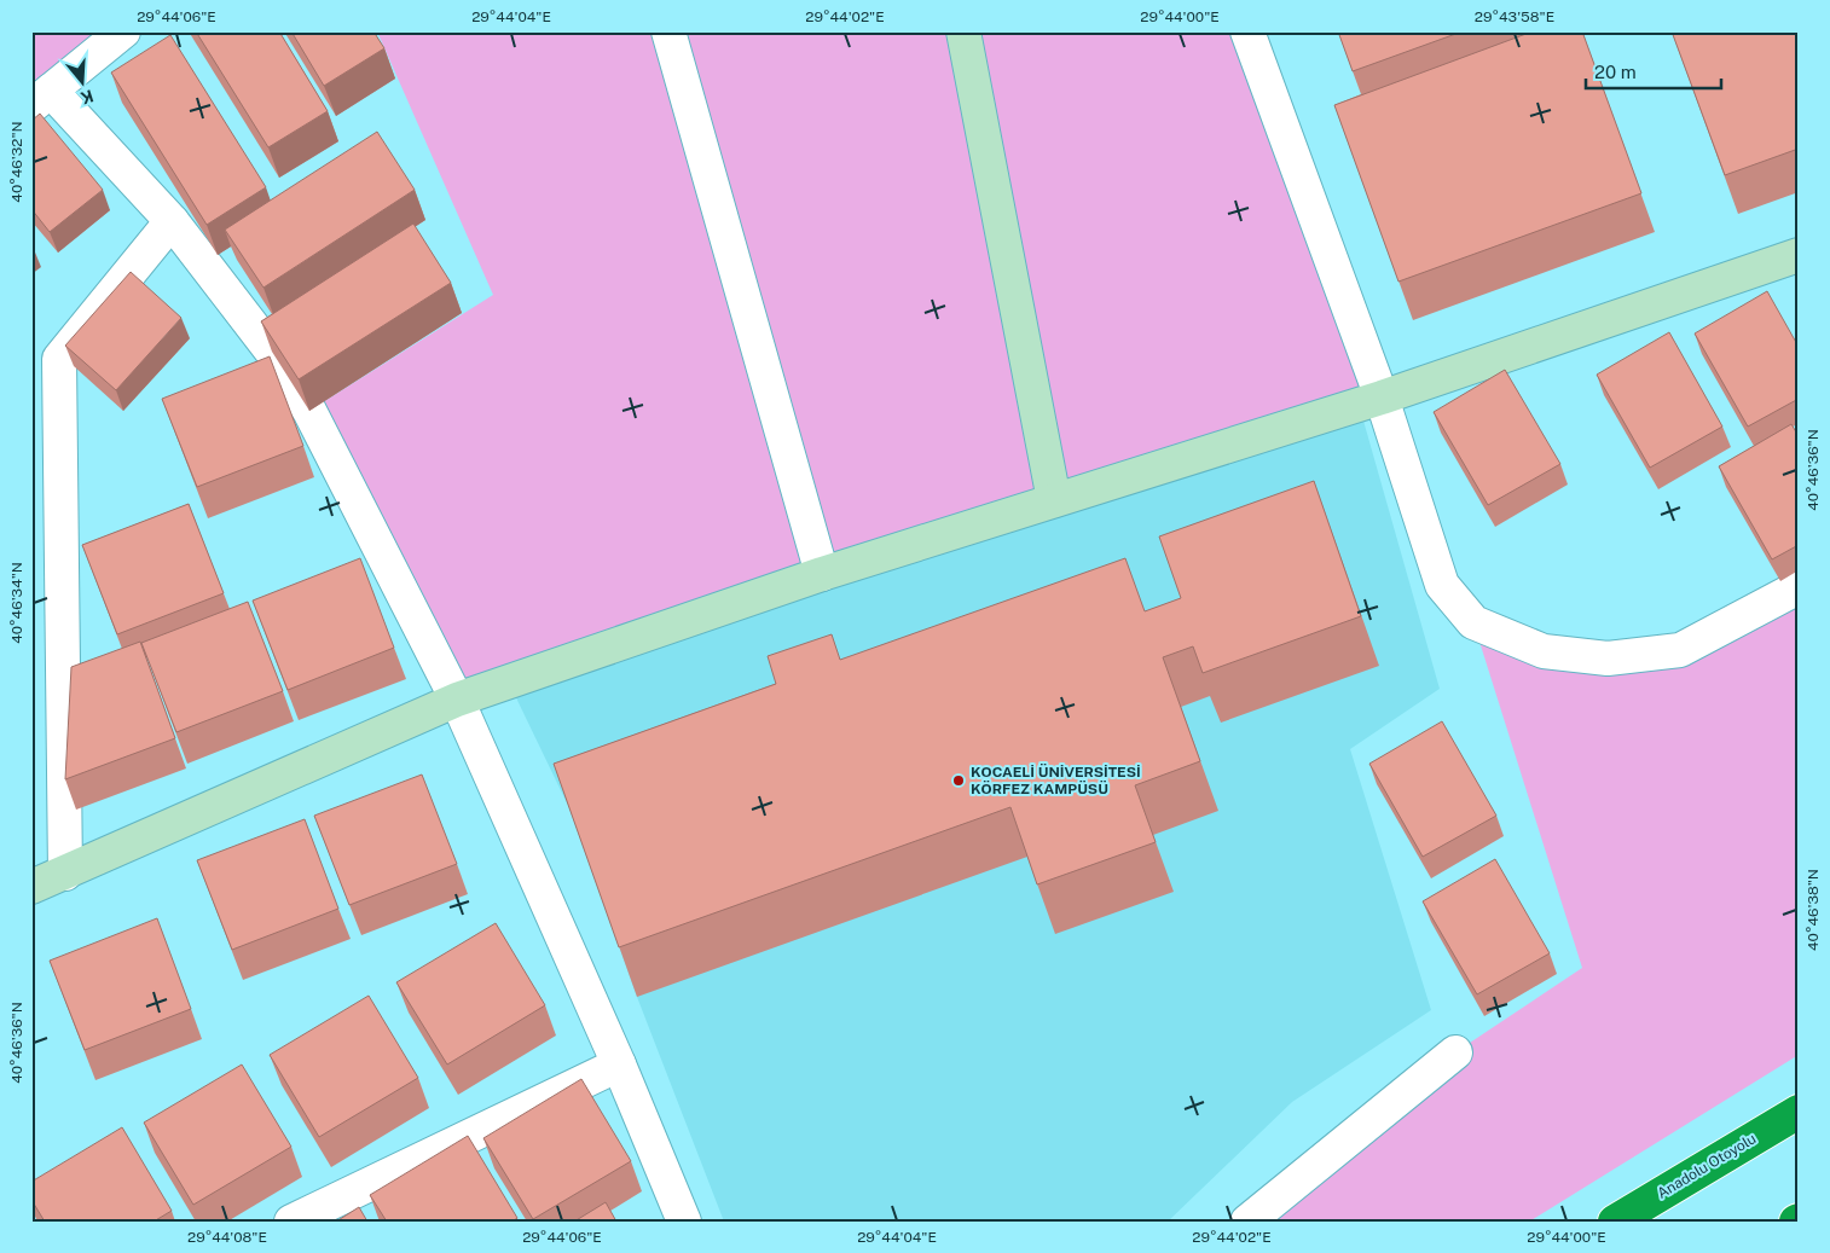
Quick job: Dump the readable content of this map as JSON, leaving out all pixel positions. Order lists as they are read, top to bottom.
{
  "streets": {
    "highway": ["Anadolu Otoyolu"]
  },
  "places": ["KOCAELİ ÜNİVERSİTESİ KÖRFEZ KAMPÜSÜ"],
  "scale_bar": "20 m",
  "north": "bottom",
  "coordinates": [
    "29°44'06\"E",
    "29°44'04\"E",
    "29°44'02\"E",
    "29°44'00\"E",
    "29°43'58\"E",
    "40°46'32\"N",
    "40°46'36\"N",
    "40°46'34\"N",
    "40°46'38\"N",
    "29°44'08\"E"
  ]
}
